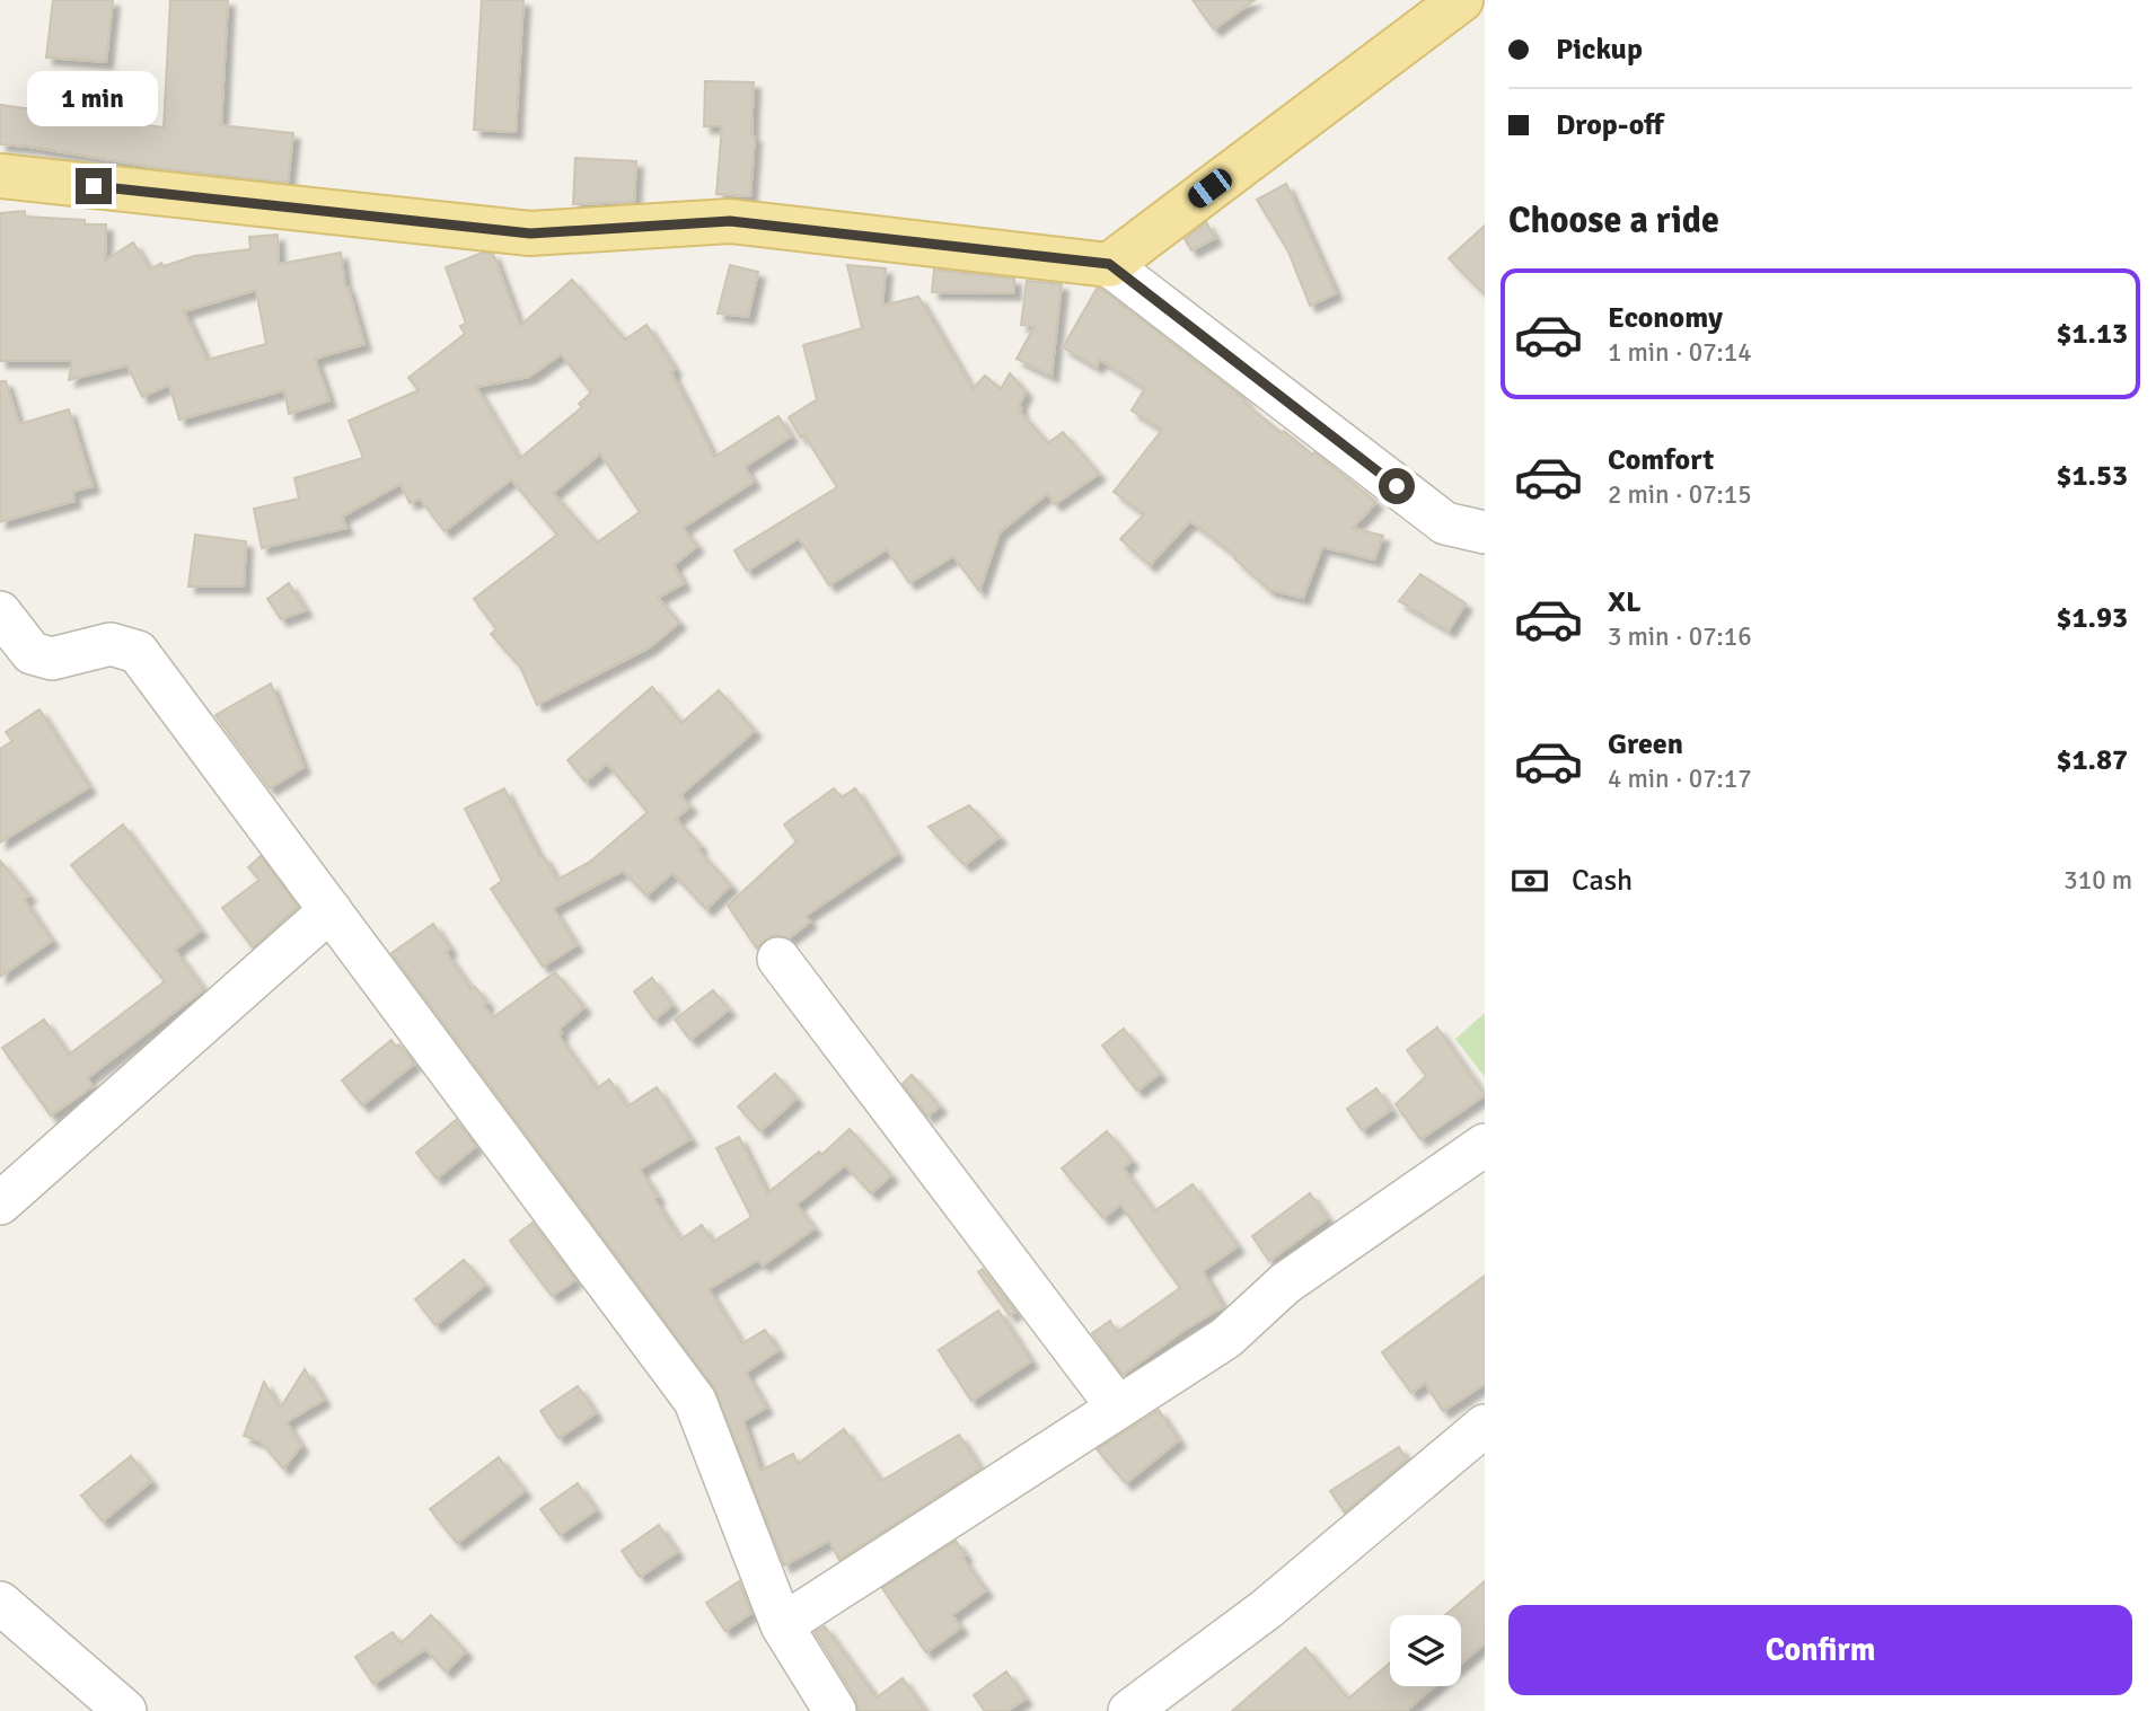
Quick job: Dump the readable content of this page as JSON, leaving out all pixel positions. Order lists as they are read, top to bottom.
{
  "page": {
    "banner": ["Pickup", "Drop-off"],
    "bubble": "1 min",
    "heading": "Choose a ride",
    "list": [
      {
        "name": "Economy",
        "note": "1 min · 07:14",
        "value": "$1.13"
      },
      {
        "name": "Comfort",
        "note": "2 min · 07:15",
        "value": "$1.53"
      },
      {
        "name": "XL",
        "note": "3 min · 07:16",
        "value": "$1.93"
      },
      {
        "name": "Green",
        "note": "4 min · 07:17",
        "value": "$1.87"
      }
    ],
    "pay": ["Cash", "310 m"],
    "buttons": "Confirm"
  }
}
